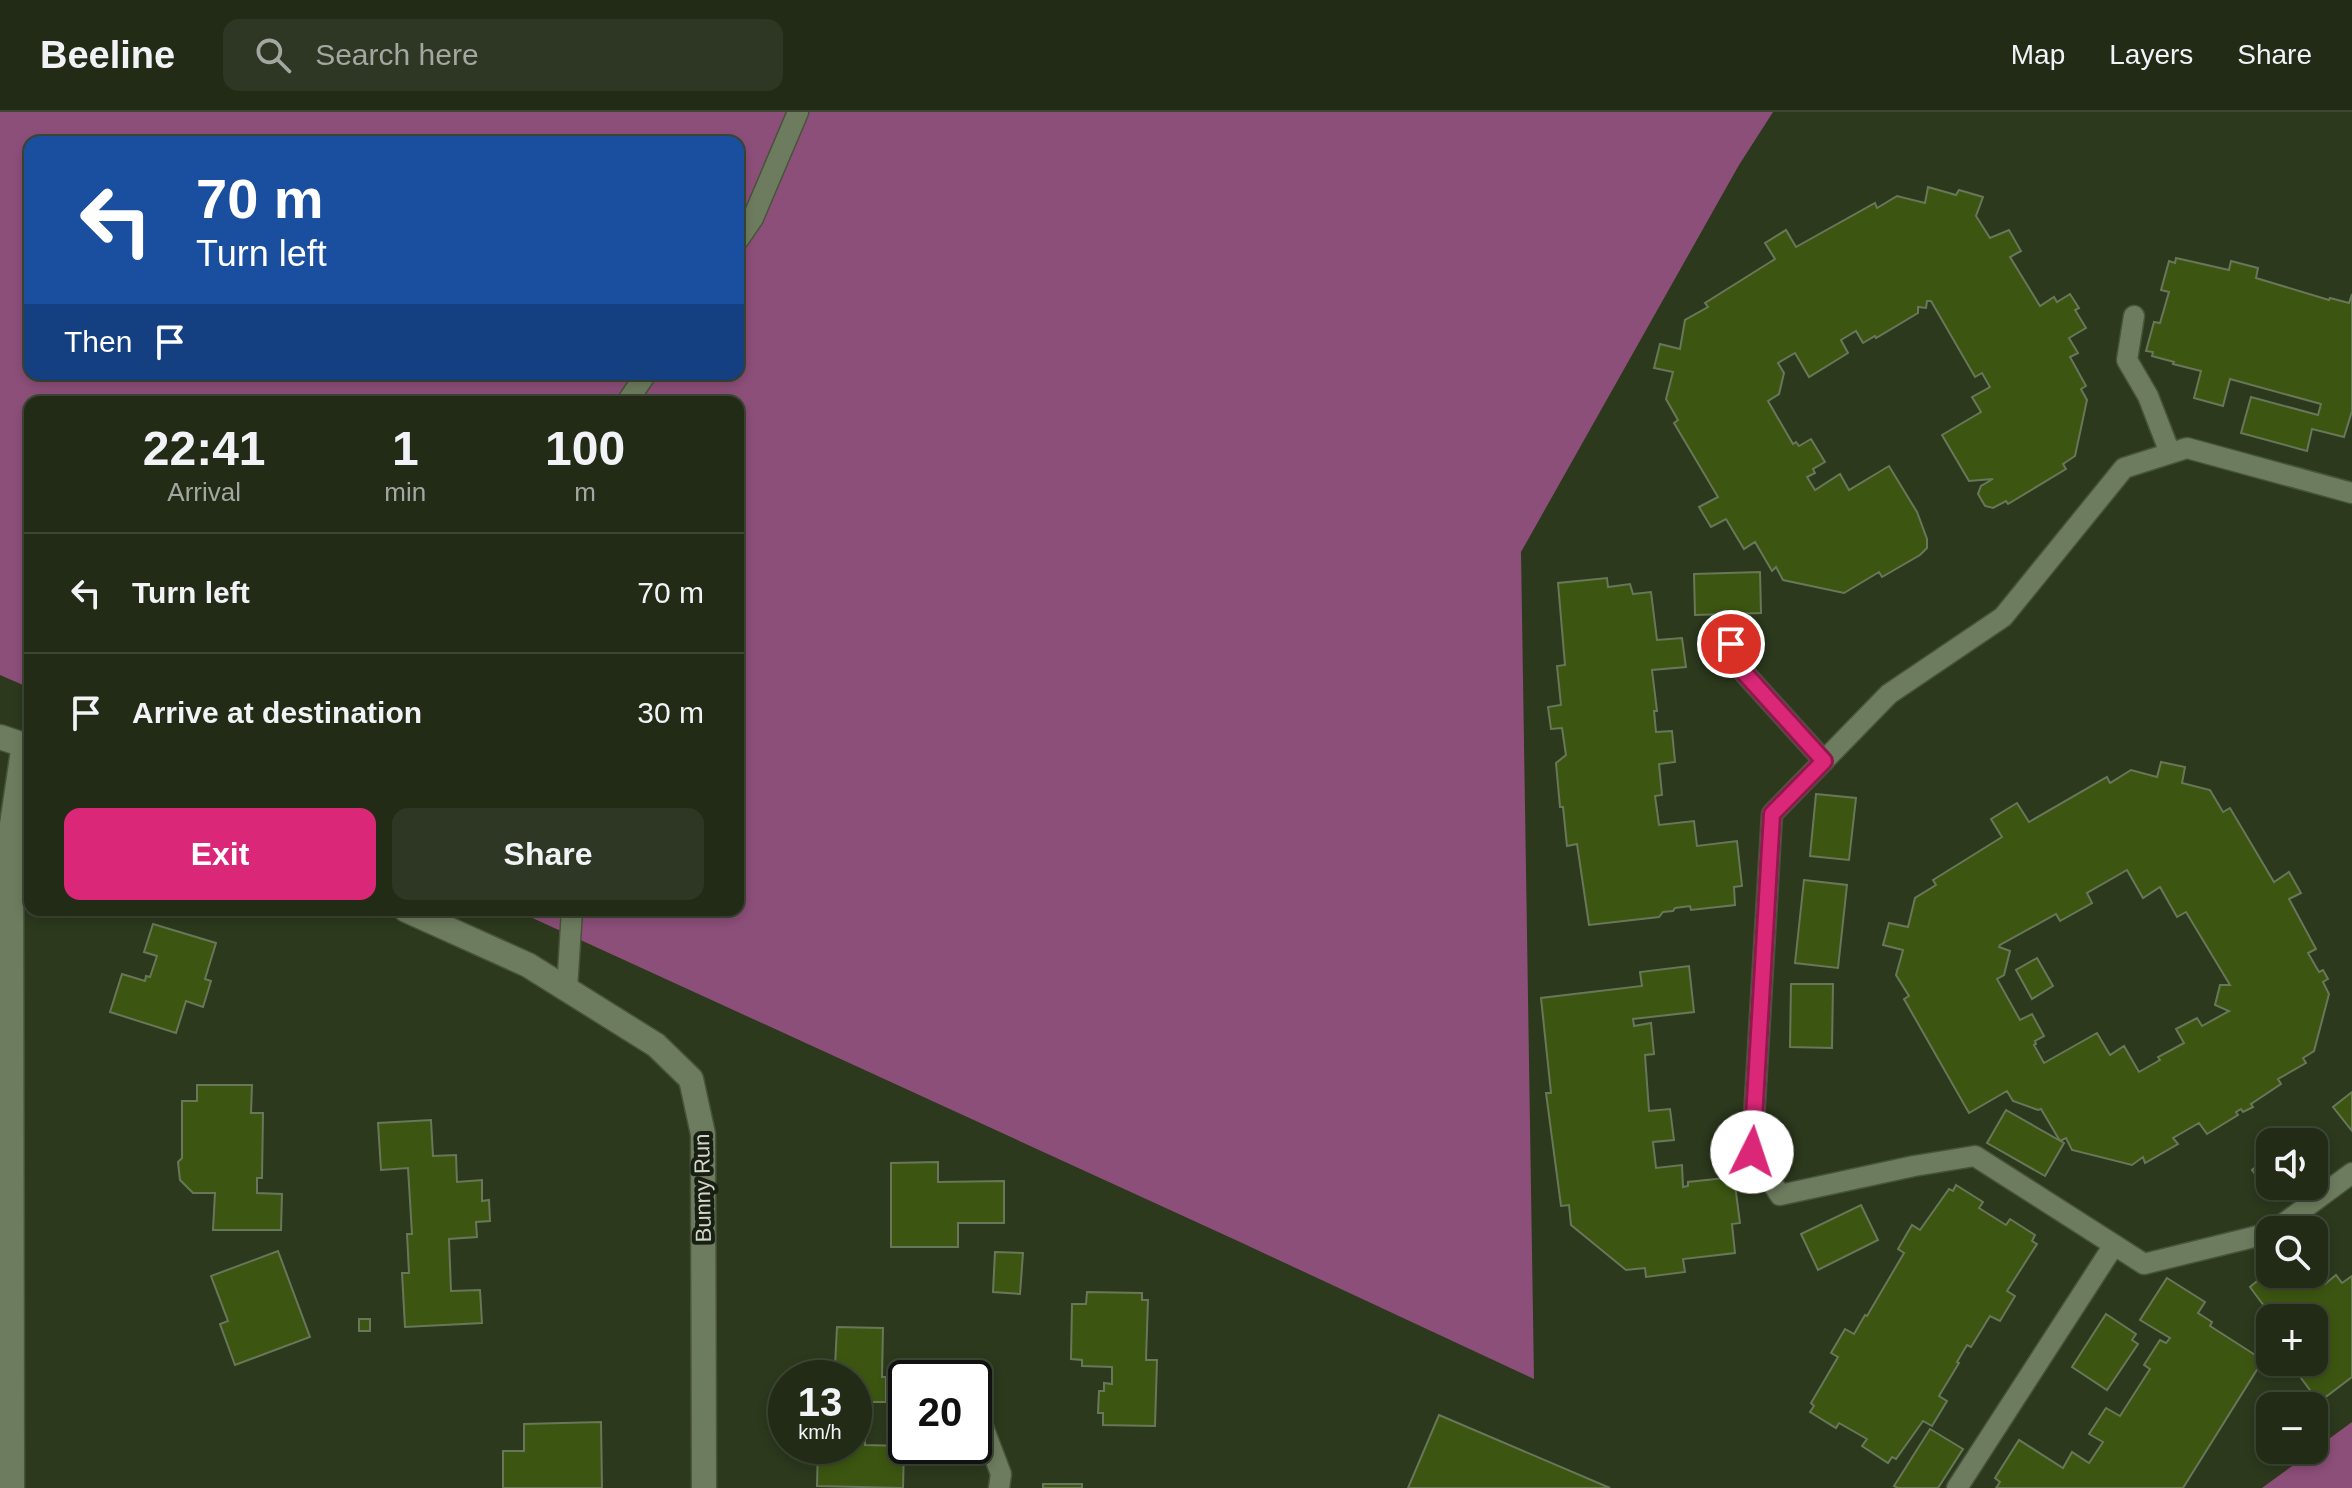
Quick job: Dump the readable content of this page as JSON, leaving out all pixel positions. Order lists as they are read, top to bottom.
{
  "streets": {
    "street": ["Bunny Run"]
  },
  "page": {
    "header": "Beeline",
    "search": "Search here",
    "nav": ["Map", "Layers", "Share"],
    "turn": ["70 m", "Turn left"],
    "then": "Then",
    "eta": [
      "22:41",
      "Arrival",
      "1",
      "min",
      "100",
      "m"
    ],
    "list": [
      {
        "name": "Turn left",
        "value": "70 m"
      },
      {
        "name": "Arrive at destination",
        "value": "30 m"
      }
    ],
    "buttons": ["Exit", "Share"],
    "map_buttons": ["+", "−"],
    "speed": "13 km/h",
    "limit": "20"
  }
}
